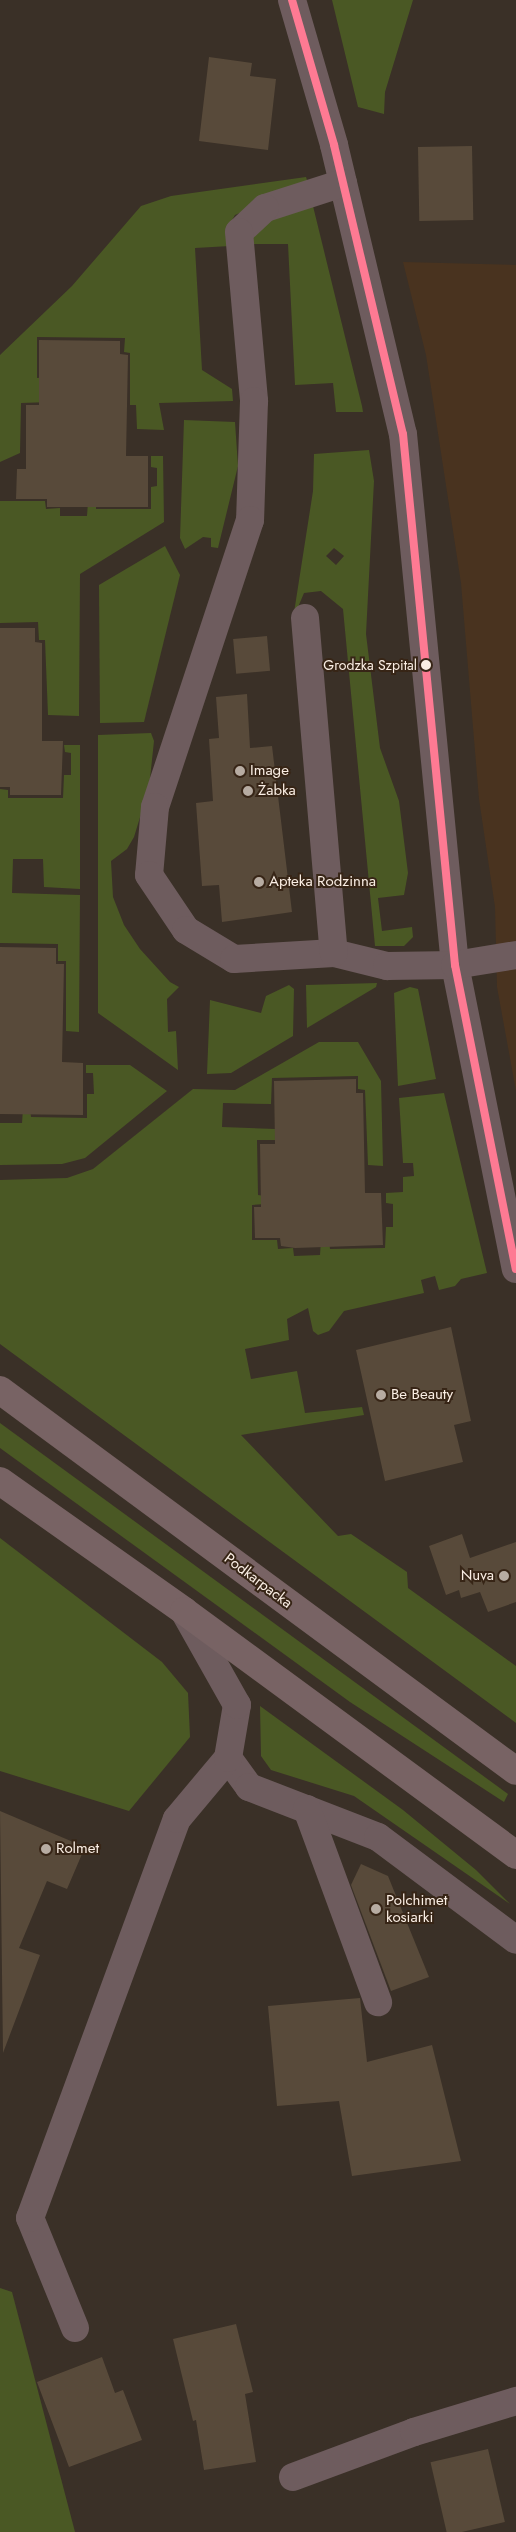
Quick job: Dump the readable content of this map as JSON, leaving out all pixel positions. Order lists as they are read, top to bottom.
{
  "streets": {
    "main road": ["Podkarpacka"]
  },
  "places": [
    "Grodzka Szpital",
    "Image",
    "Żabka",
    "Apteka Rodzinna",
    "Be Beauty",
    "Nuva",
    "Rolmet",
    "Polchimet kosiarki"
  ]
}
